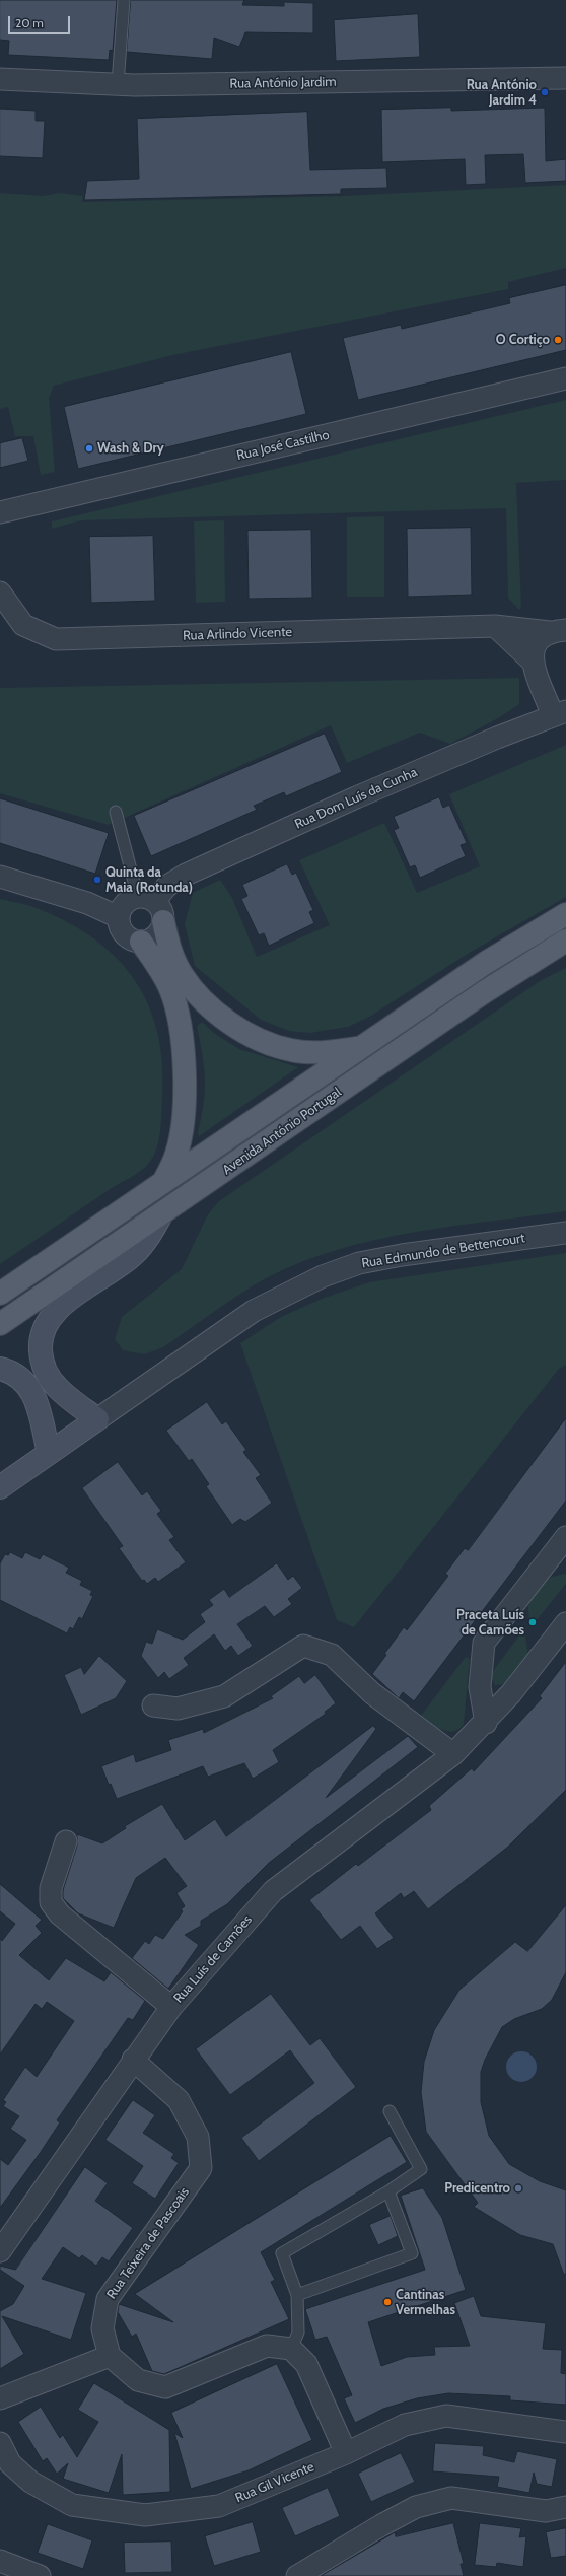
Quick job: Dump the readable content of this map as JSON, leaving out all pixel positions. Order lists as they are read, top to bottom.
{
  "streets": {
    "main road": ["Avenida António Portugal"],
    "street": [
      "Rua António Jardim",
      "Rua José Castilho",
      "Rua Arlindo Vicente",
      "Rua Dom Luís da Cunha",
      "Rua Edmundo de Bettencourt",
      "Rua Luís de Camões",
      "Rua Teixeira de Pascoais",
      "Rua Gil Vicente"
    ]
  },
  "crossings": [
    ["Rua Luís de Camões", "Rua Teixeira de Pascoais"]
  ],
  "places": [
    "Rua António Jardim 4",
    "O Cortiço",
    "Wash & Dry",
    "Quinta da Maia (Rotunda)",
    "Praceta Luís de Camões",
    "Predicentro",
    "Cantinas Vermelhas"
  ],
  "scale_bar": "20 m"
}
